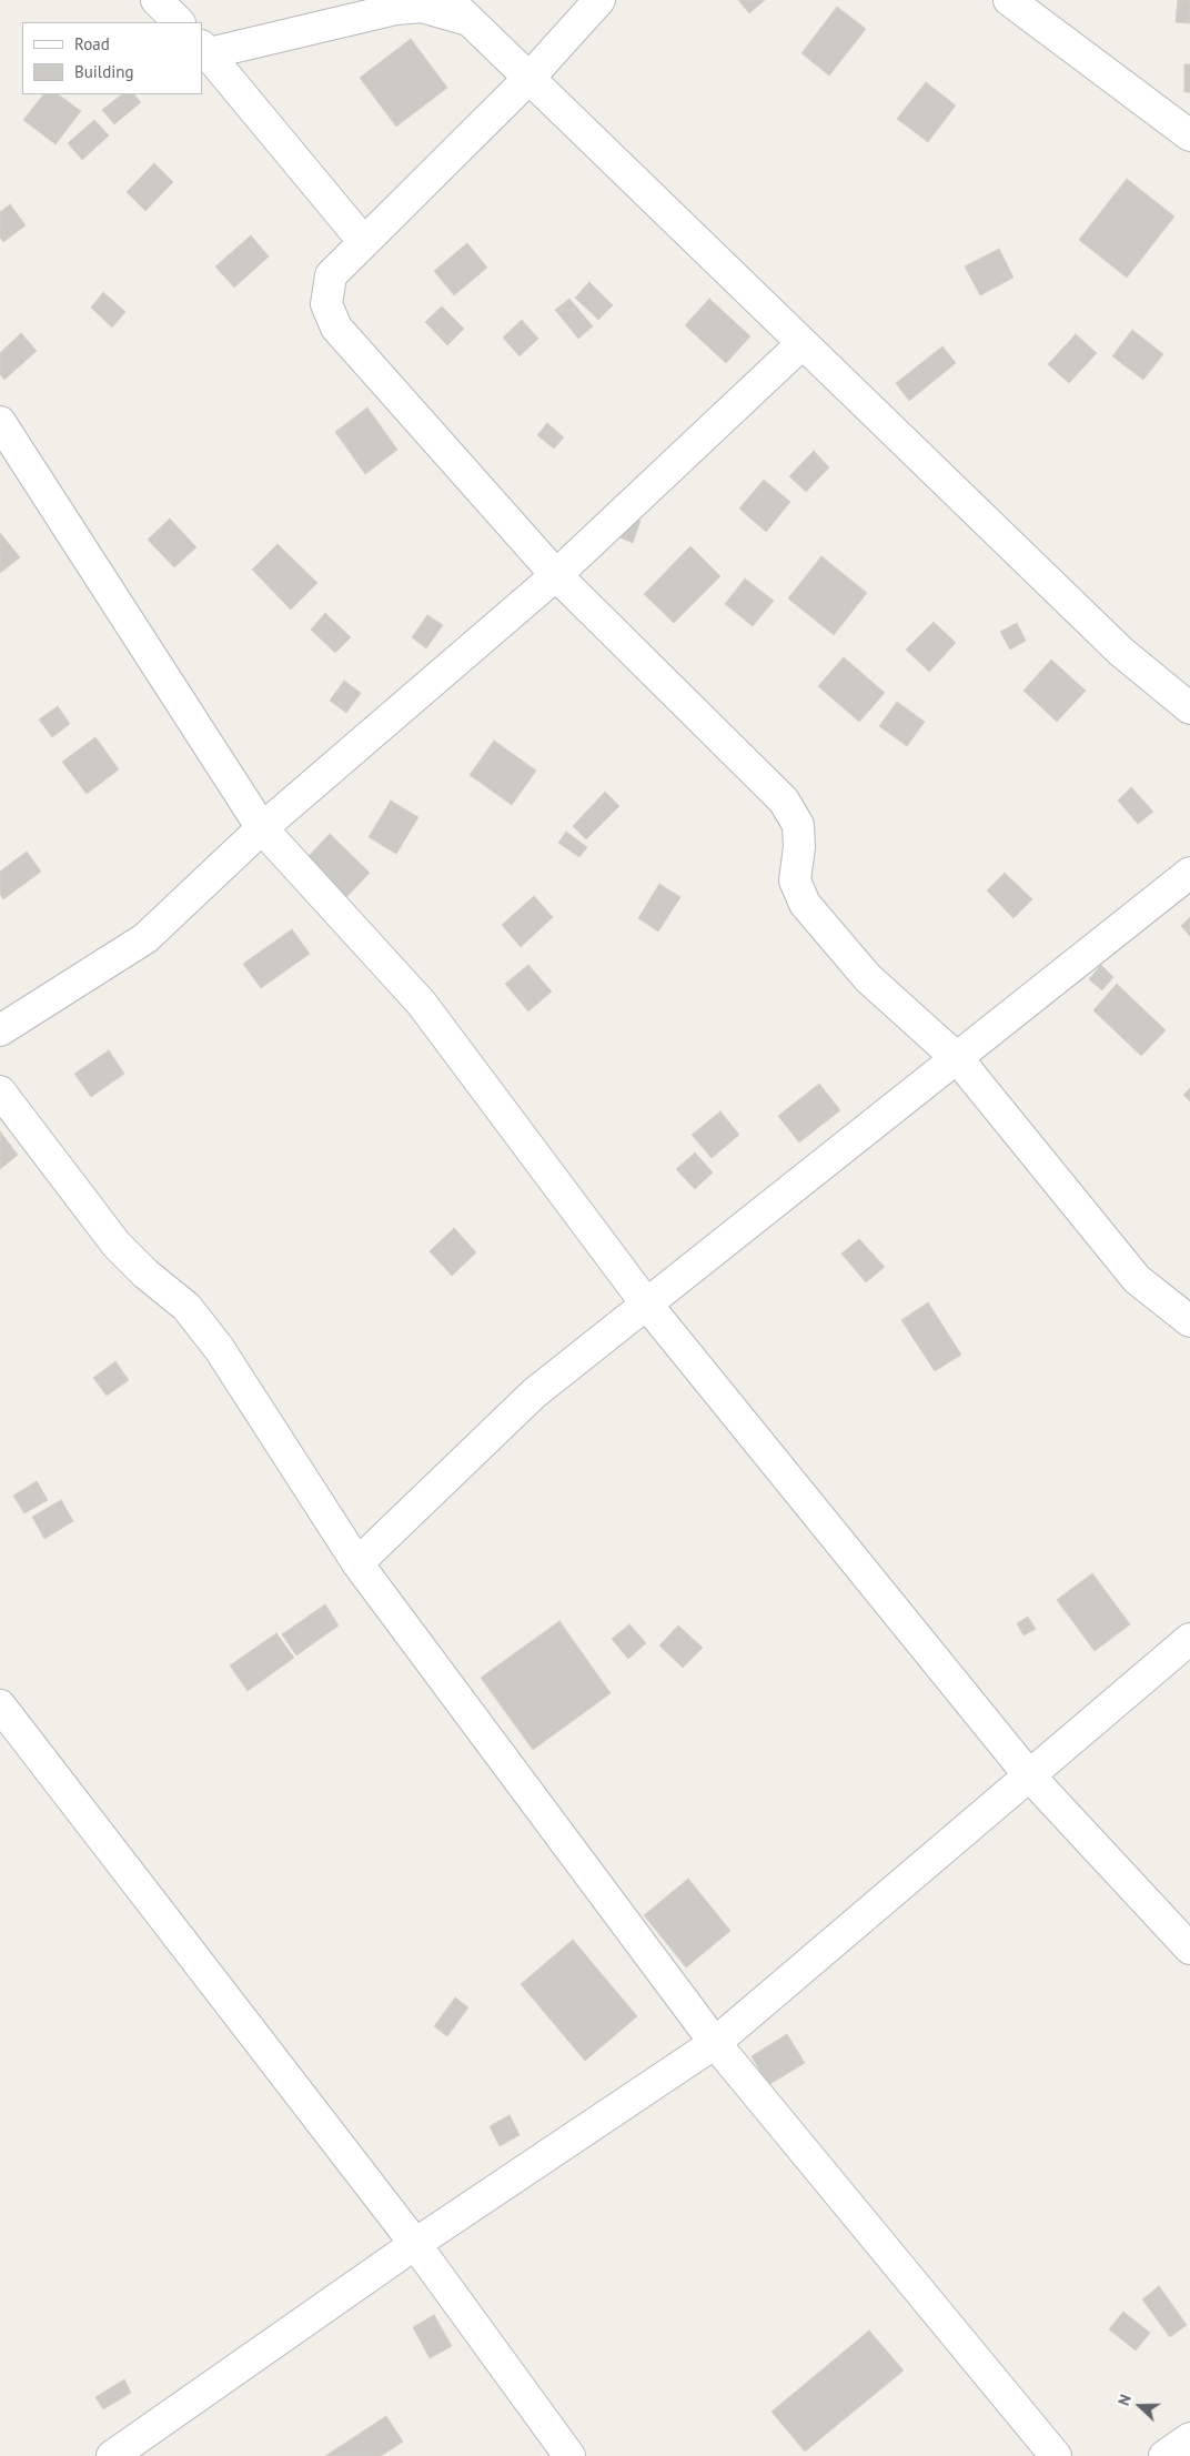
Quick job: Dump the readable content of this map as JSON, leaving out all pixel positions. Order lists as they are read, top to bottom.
{
  "legend": ["Road", "Building"],
  "north": "left"
}
